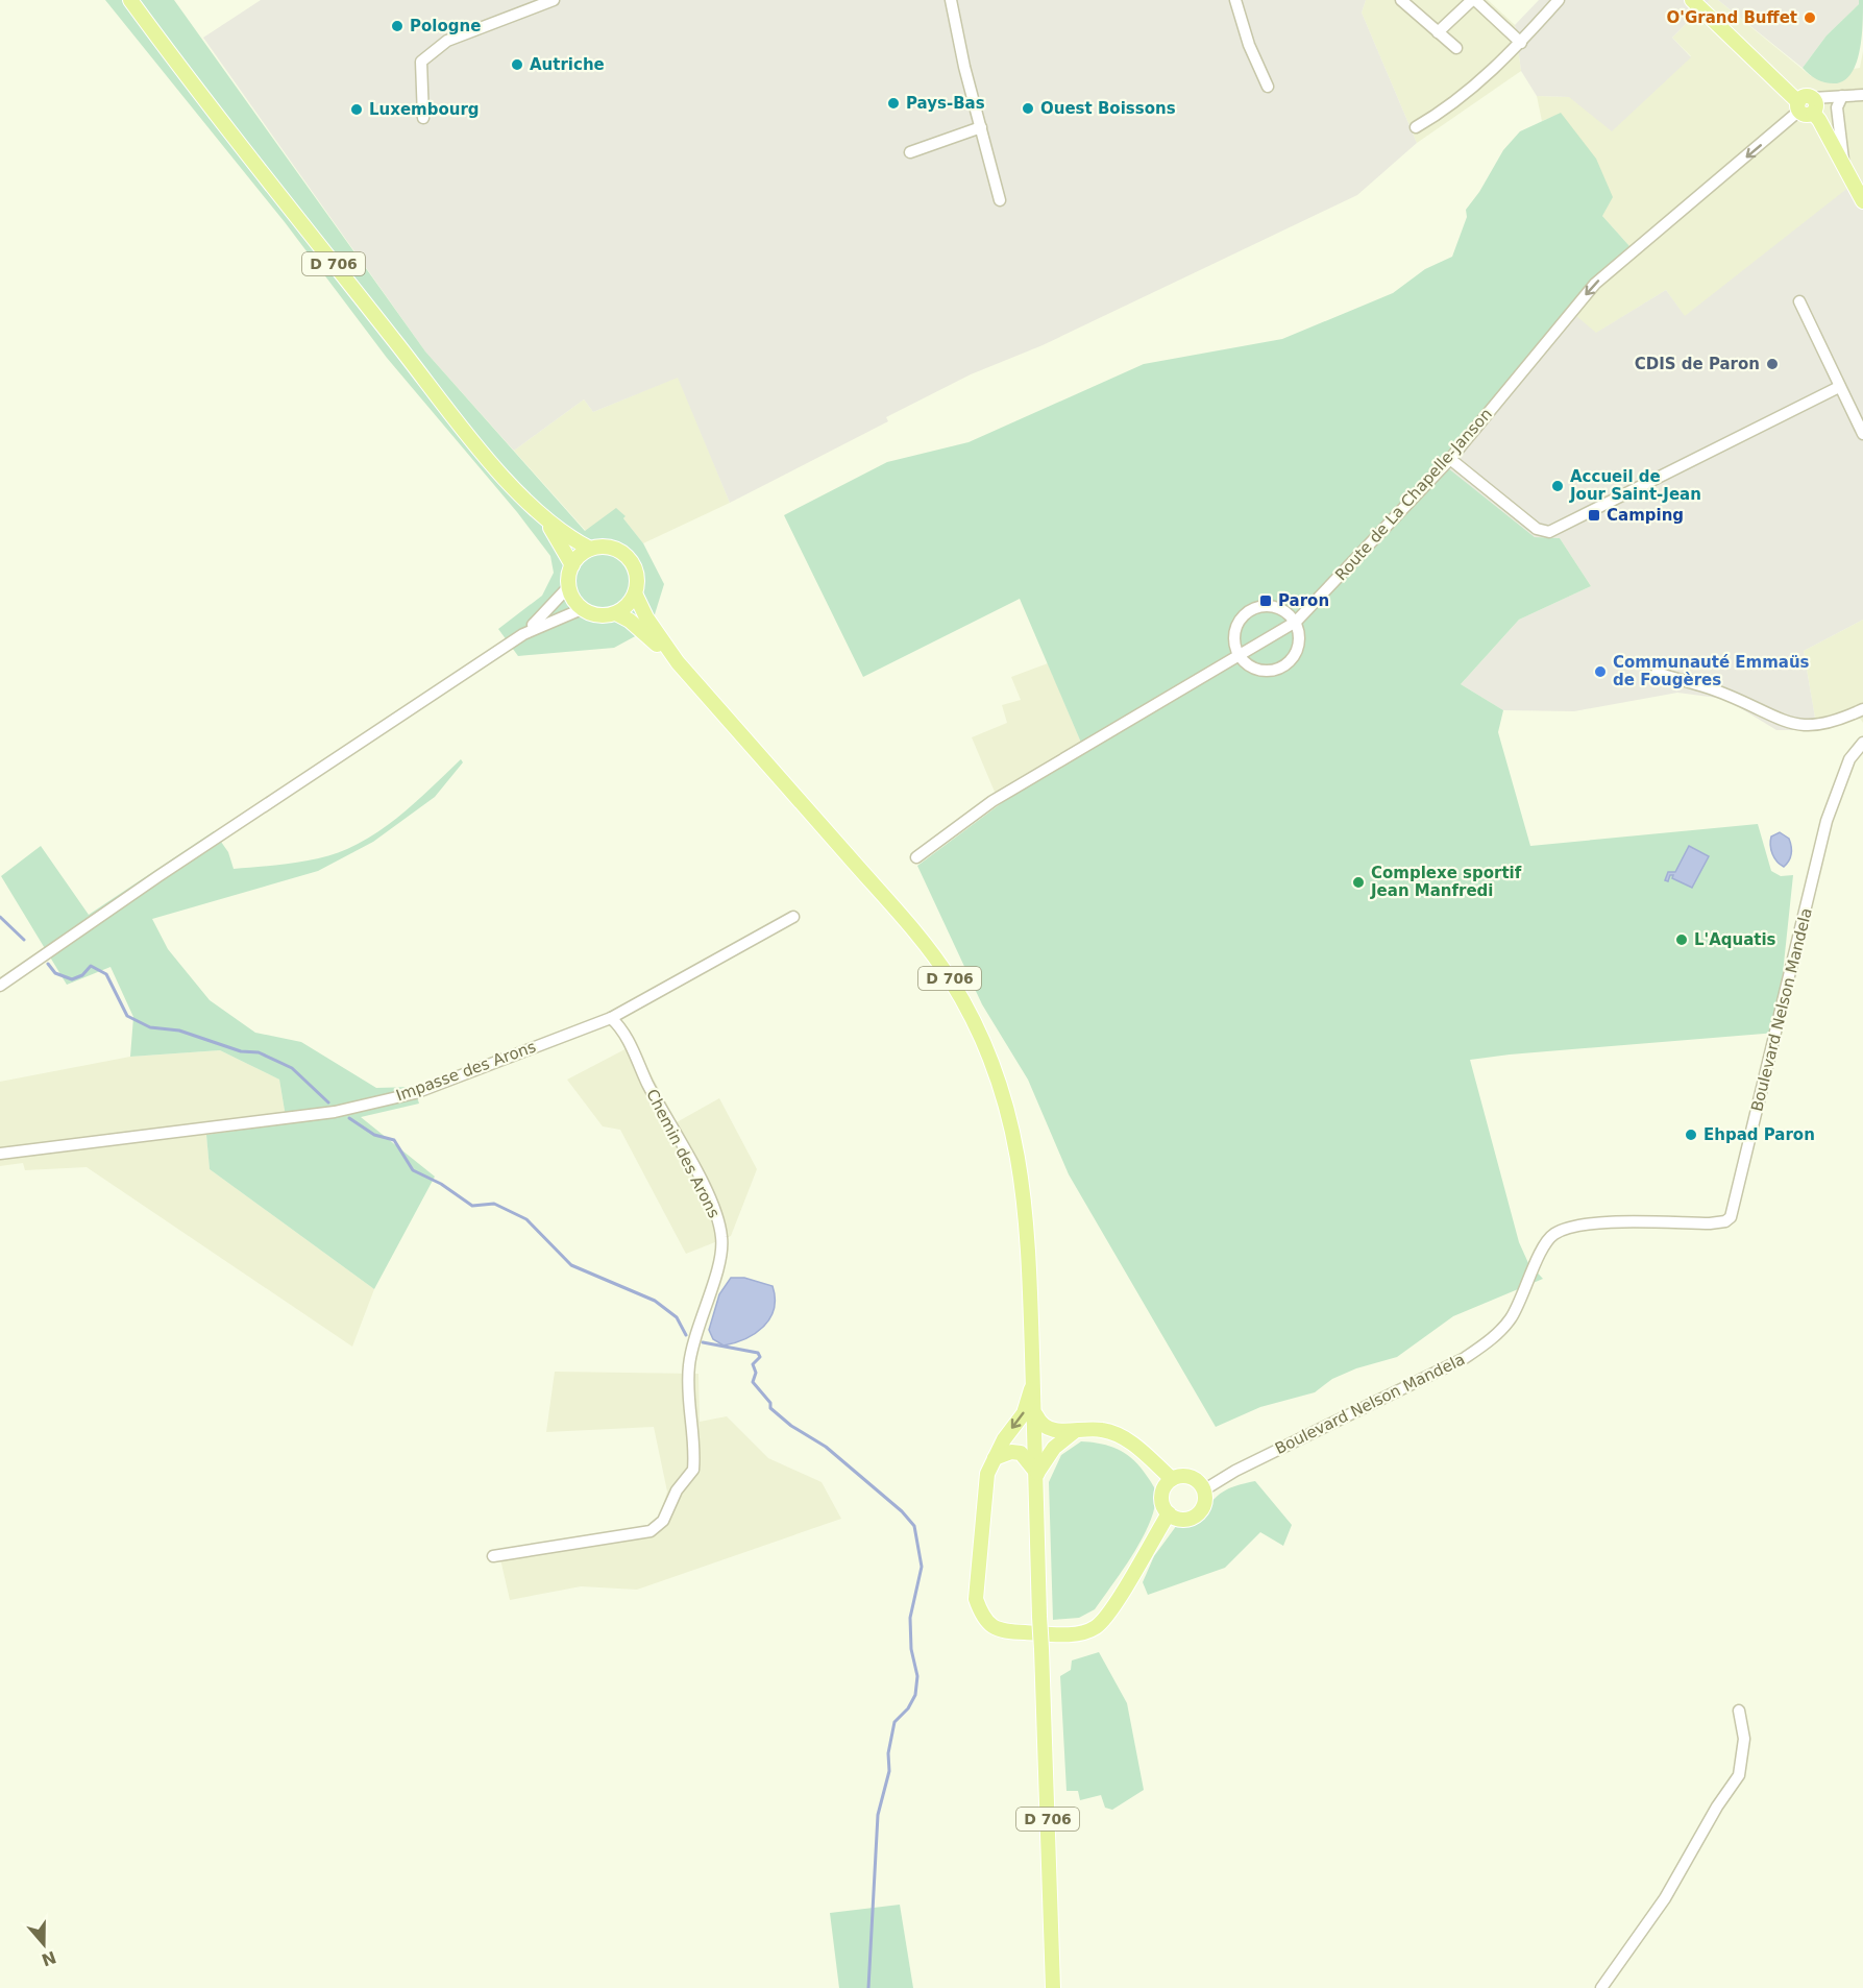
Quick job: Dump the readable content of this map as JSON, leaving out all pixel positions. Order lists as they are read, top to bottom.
{
  "streets": {
    "main road": ["D 706"],
    "street": [
      "Route de La Chapelle-Janson",
      "Boulevard Nelson Mandela",
      "Impasse des Arons",
      "Chemin des Arons"
    ]
  },
  "crossings": [
    ["Impasse des Arons", "Chemin des Arons"]
  ],
  "one_way": ["Route de La Chapelle-Janson"],
  "places": {
    "other": [
      "O'Grand Buffet",
      "Pologne",
      "Autriche",
      "Pays-Bas",
      "Ouest Boissons",
      "Luxembourg",
      "CDIS de Paron",
      "Accueil de Jour Saint-Jean",
      "Communauté Emmaüs de Fougères",
      "Complexe sportif Jean Manfredi",
      "L'Aquatis",
      "Ehpad Paron"
    ],
    "transit": ["Camping", "Paron"]
  },
  "north": "bottom"
}
